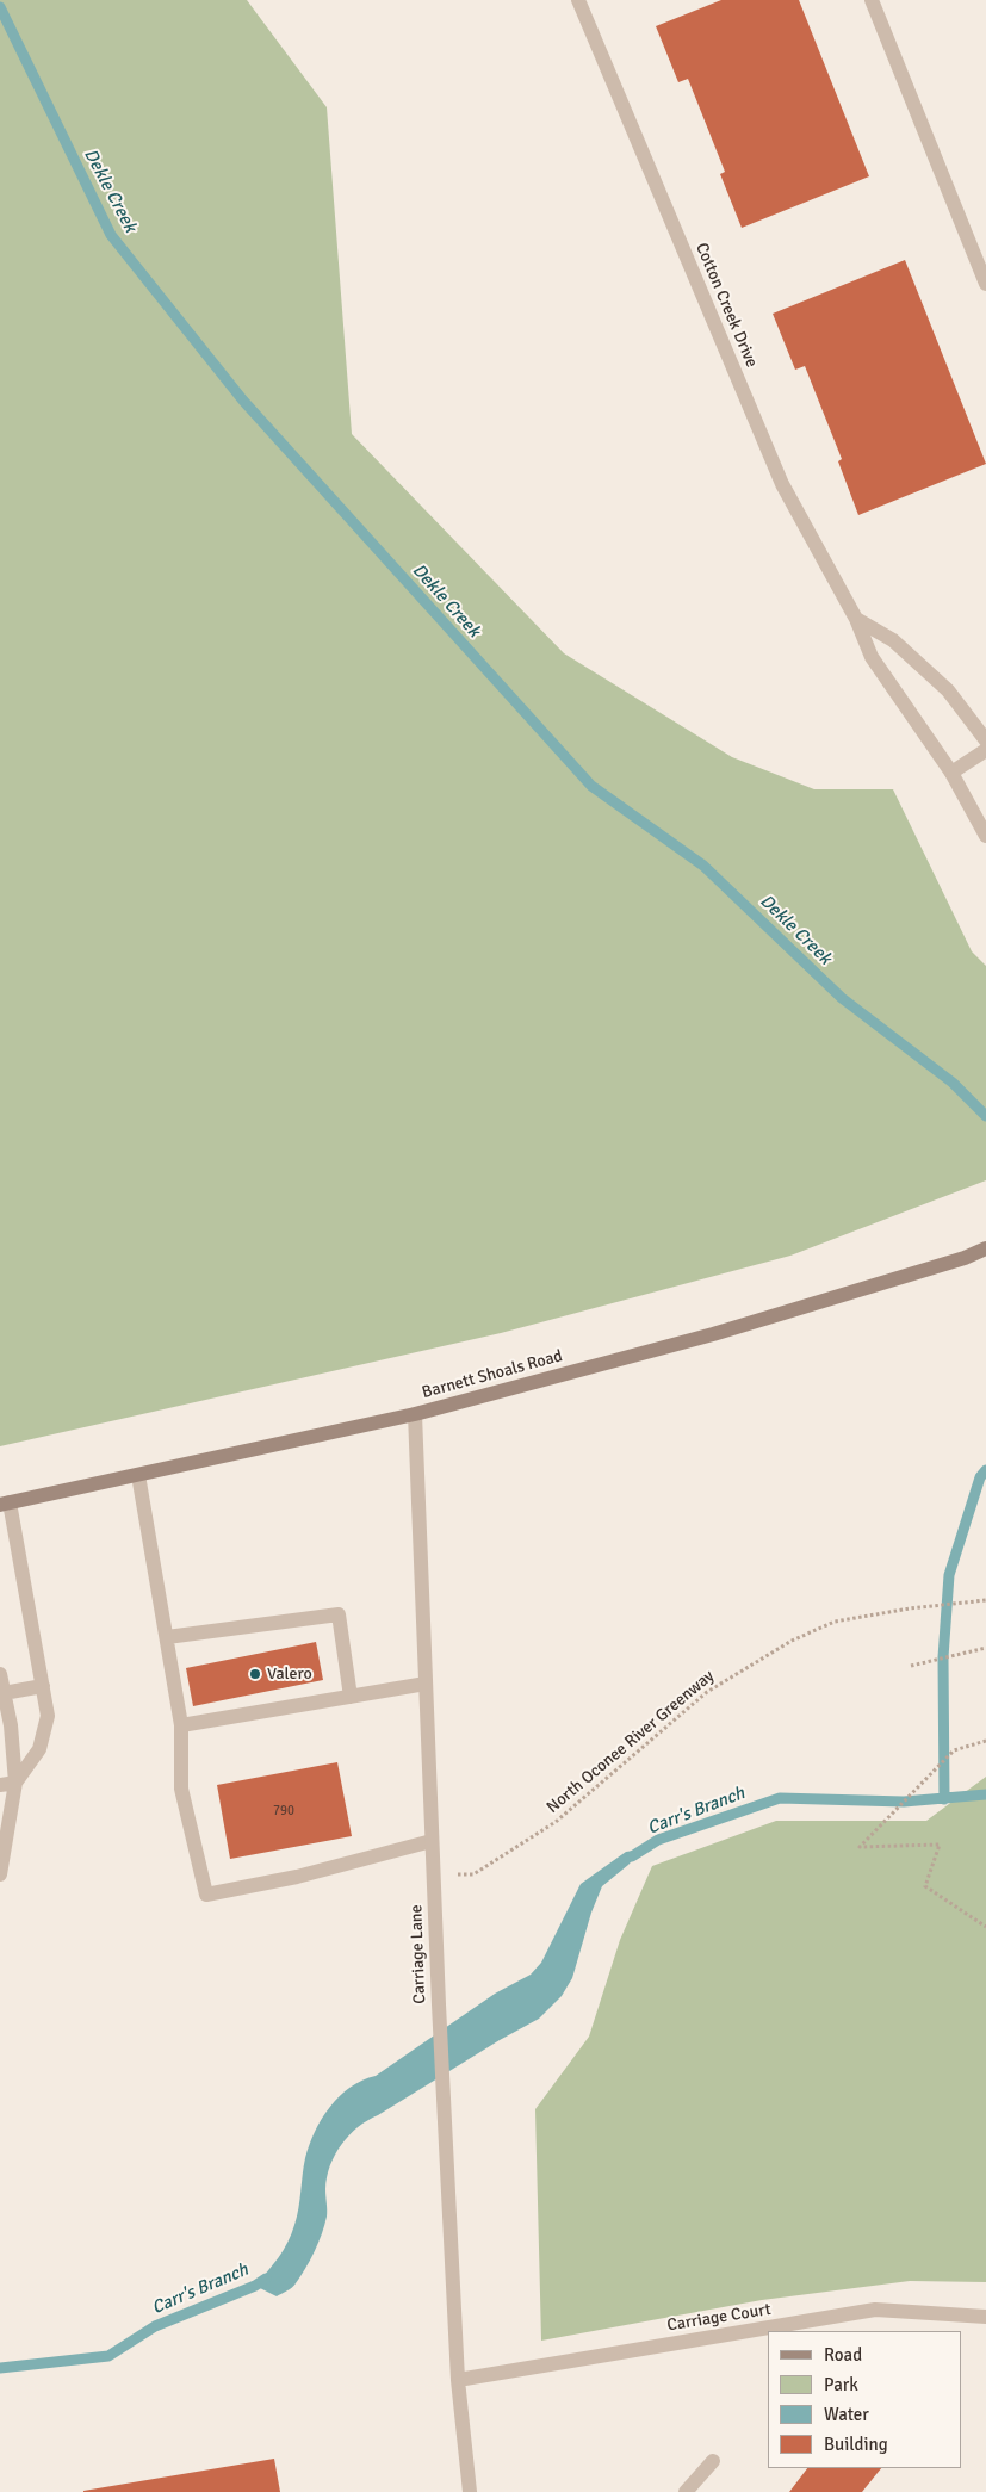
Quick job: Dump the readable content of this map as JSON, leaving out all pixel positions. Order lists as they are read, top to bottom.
{
  "streets": {
    "main road": ["Barnett Shoals Road"],
    "street": ["Cotton Creek Drive", "Carriage Lane", "Carriage Court"],
    "path": ["North Oconee River Greenway"]
  },
  "crossings": [
    ["Barnett Shoals Road", "Carriage Lane"],
    ["North Oconee River Greenway", "Carriage Lane"],
    ["Carriage Lane", "Carriage Court"]
  ],
  "water": ["Dekle Creek", "Carr's Branch"],
  "places": ["Valero"],
  "house_numbers": ["790"],
  "legend": [
    "Road",
    "Park",
    "Water",
    "Building"
  ]
}
